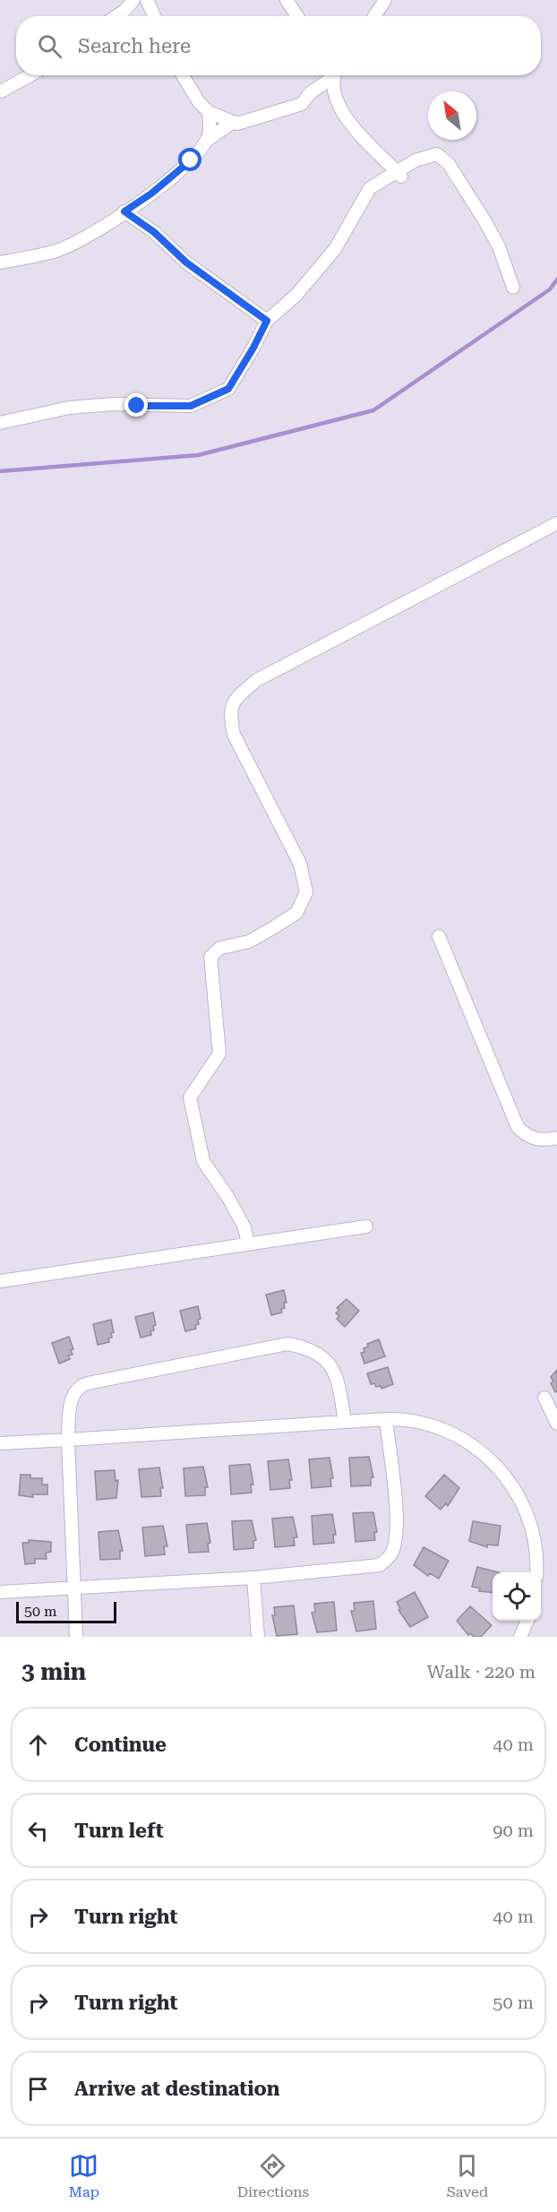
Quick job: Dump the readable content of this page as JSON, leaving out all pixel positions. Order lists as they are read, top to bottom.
{
  "scale_bar": "50 m",
  "north": "top left",
  "page": {
    "search": "Search here",
    "scale": "50 m",
    "heading": ["3 min", "Walk · 220 m"],
    "list": [
      ["Continue", "40 m"],
      ["Turn left", "90 m"],
      ["Turn right", "40 m"],
      ["Turn right", "50 m"],
      "Arrive at destination"
    ],
    "nav": ["Map", "Directions", "Saved"]
  }
}
